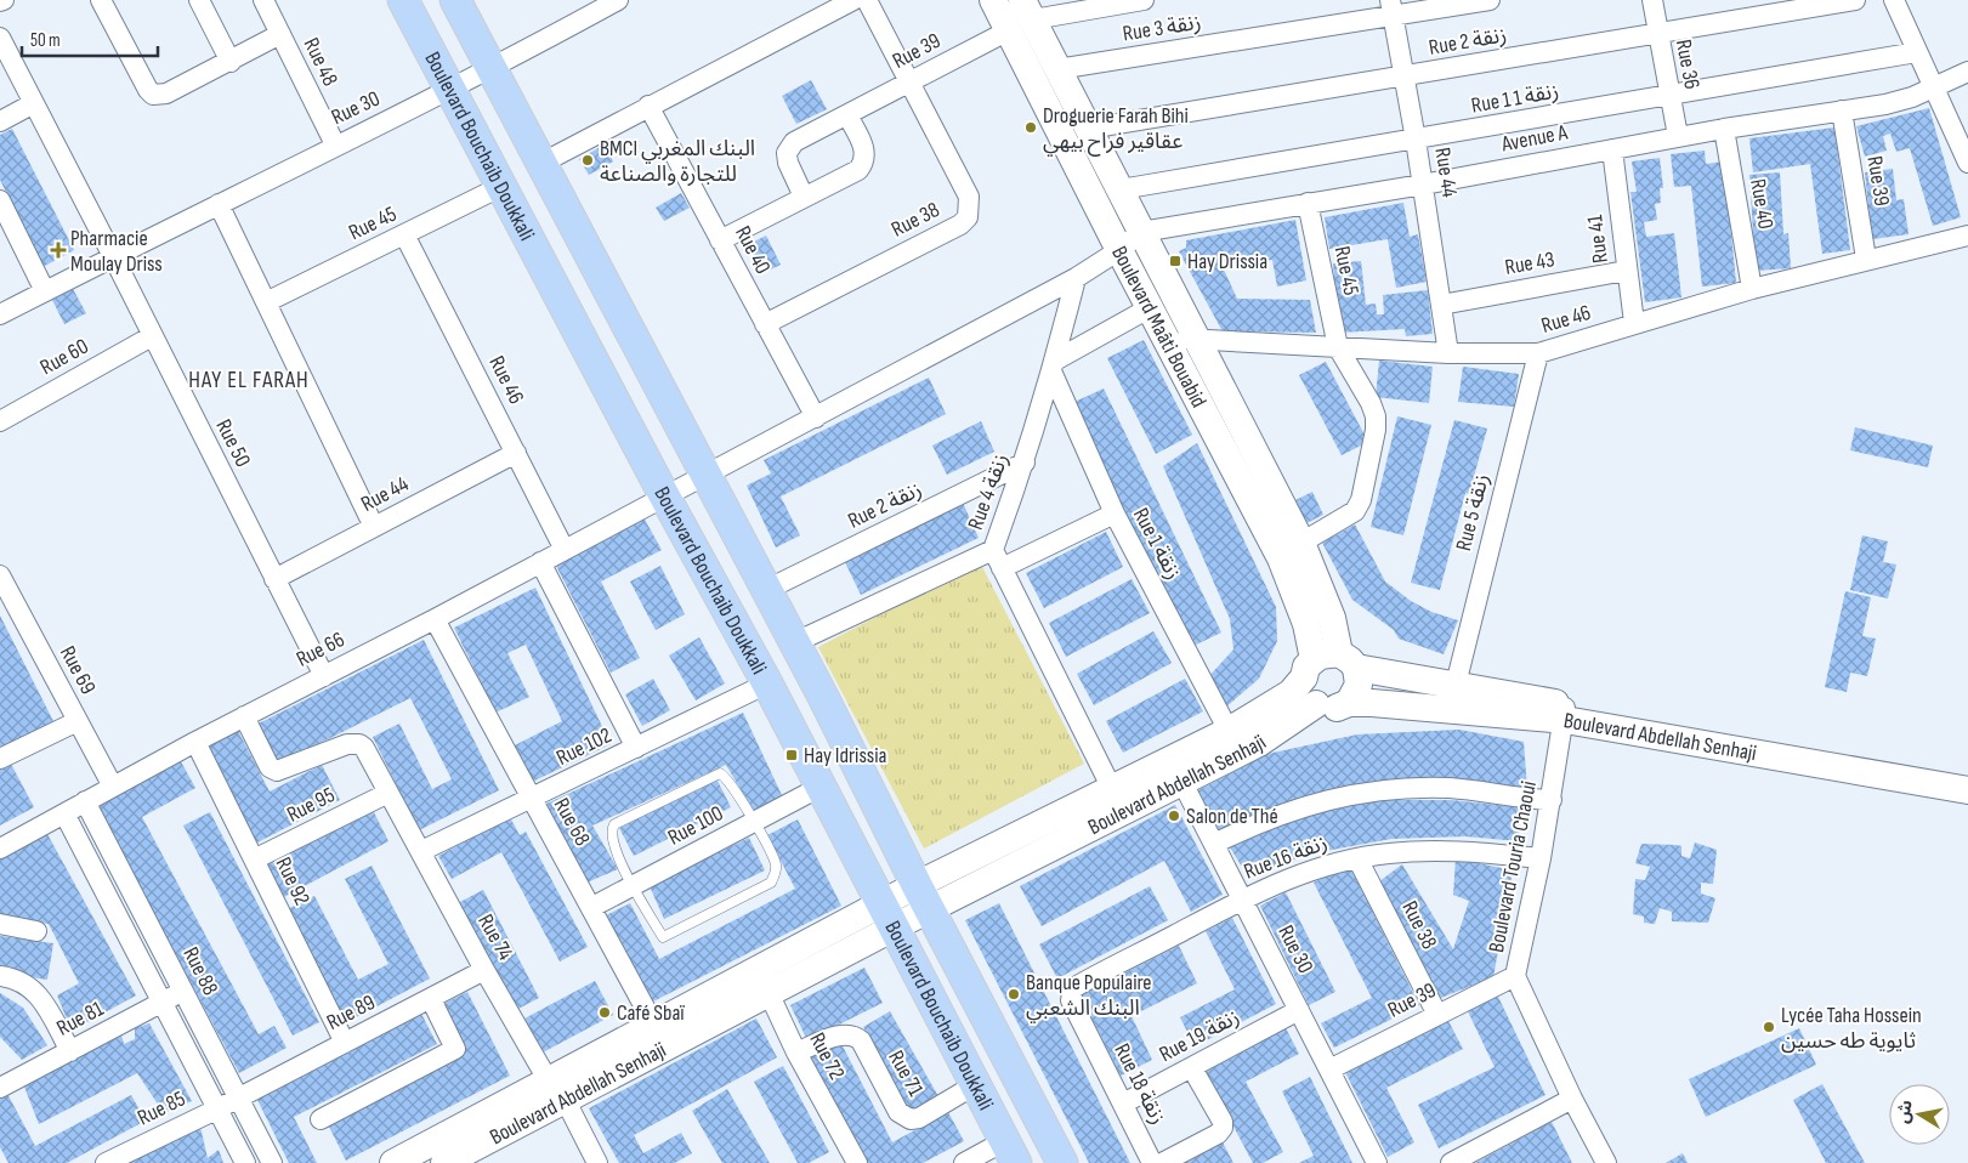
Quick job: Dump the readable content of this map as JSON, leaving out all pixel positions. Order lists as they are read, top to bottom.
{
  "streets": {
    "main road": ["Boulevard Bouchaib Doukkali"],
    "street": [
      "Rue 3 زنقة",
      "Rue 2 زنقة",
      "Rue 39",
      "Rue 48",
      "Rue 36",
      "Rue 1 زنقة 1",
      "Rue 30",
      "Avenue A",
      "Rue 44",
      "Rue 40",
      "Rue 38",
      "Rue 45",
      "Rue 41",
      "Rue 43",
      "Rue 46",
      "Boulevard Maâti Bouabid",
      "Rue 60",
      "Rue 50",
      "Rue 4 زنقة",
      "Rue 5 زنقة",
      "Rue 1 زنقة",
      "Rue 66",
      "Rue 69",
      "Boulevard Abdellah Senhaji",
      "Rue 102",
      "Rue 95",
      "Rue 68",
      "Rue 100",
      "Rue 16 زنقة",
      "Boulevard Touria Chaoui",
      "Rue 92",
      "Rue 74",
      "Rue 88",
      "Rue 89",
      "Rue 81",
      "Rue 19 زنقة",
      "Rue 72",
      "Rue 71",
      "Rue 18 زنقة",
      "Rue 85"
    ]
  },
  "crossings": [
    ["Rue 3 زنقة", "Rue 44"],
    ["Rue 3 زنقة", "Boulevard Maâti Bouabid"],
    ["Rue 2 زنقة", "Rue 36"],
    ["Rue 2 زنقة", "Boulevard Bouchaib Doukkali"],
    ["Rue 2 زنقة", "Rue 44"],
    ["Rue 2 زنقة", "Boulevard Maâti Bouabid"],
    ["Rue 2 زنقة", "Rue 4 زنقة"],
    ["Rue 39", "Rue 30"],
    ["Rue 39", "Avenue A"],
    ["Rue 39", "Rue 38"],
    ["Rue 39", "Rue 46"],
    ["Rue 39", "Boulevard Maâti Bouabid"],
    ["Rue 39", "Boulevard Touria Chaoui"],
    ["Rue 48", "Rue 30"],
    ["Rue 36", "Rue 1 زنقة 1"],
    ["Rue 36", "Avenue A"],
    ["Rue 1 زنقة 1", "Rue 44"],
    ["Rue 1 زنقة 1", "Boulevard Maâti Bouabid"],
    ["Rue 30", "Boulevard Bouchaib Doukkali"],
    ["Rue 30", "Rue 50"],
    ["Rue 30", "Boulevard Abdellah Senhaji"],
    ["Rue 30", "Rue 16 زنقة"],
    ["Rue 30", "Rue 19 زنقة"],
    ["Avenue A", "Rue 44"],
    ["Avenue A", "Rue 40"],
    ["Avenue A", "Rue 45"],
    ["Avenue A", "Rue 41"],
    ["Avenue A", "Boulevard Maâti Bouabid"],
    ["Boulevard Bouchaib Doukkali", "Rue 45"],
    ["Boulevard Bouchaib Doukkali", "Rue 66"],
    ["Boulevard Bouchaib Doukkali", "Boulevard Abdellah Senhaji"],
    ["Boulevard Bouchaib Doukkali", "Rue 102"],
    ["Boulevard Bouchaib Doukkali", "Rue 100"],
    ["Boulevard Bouchaib Doukkali", "Rue 71"],
    ["Rue 44", "Rue 43"],
    ["Rue 44", "Rue 46"],
    ["Rue 44", "Rue 50"],
    ["Rue 40", "Rue 38"],
    ["Rue 40", "Rue 46"],
    ["Rue 40", "Rue 66"],
    ["Rue 38", "Rue 16 زنقة"],
    ["Rue 45", "Rue 46"],
    ["Rue 45", "Boulevard Maâti Bouabid"],
    ["Rue 41", "Rue 43"],
    ["Rue 41", "Rue 46"],
    ["Rue 46", "Boulevard Maâti Bouabid"],
    ["Rue 46", "Rue 5 زنقة"],
    ["Rue 46", "Rue 66"],
    ["Boulevard Maâti Bouabid", "Boulevard Abdellah Senhaji"],
    ["Rue 60", "Rue 50"],
    ["Rue 50", "Rue 66"],
    ["Rue 4 زنقة", "Rue 1 زنقة"],
    ["Rue 4 زنقة", "Rue 66"],
    ["Rue 5 زنقة", "Boulevard Abdellah Senhaji"],
    ["Rue 1 زنقة", "Boulevard Abdellah Senhaji"],
    ["Rue 66", "Rue 69"],
    ["Rue 66", "Rue 68"],
    ["Rue 66", "Rue 92"],
    ["Rue 66", "Rue 74"],
    ["Rue 66", "Rue 88"],
    ["Boulevard Abdellah Senhaji", "Rue 68"],
    ["Boulevard Abdellah Senhaji", "Boulevard Touria Chaoui"],
    ["Boulevard Abdellah Senhaji", "Rue 74"],
    ["Boulevard Abdellah Senhaji", "Rue 72"],
    ["Rue 102", "Rue 68"],
    ["Rue 102", "Rue 74"],
    ["Rue 95", "Rue 92"],
    ["Rue 95", "Rue 74"],
    ["Rue 68", "Rue 100"],
    ["Rue 16 زنقة", "Boulevard Touria Chaoui"],
    ["Rue 16 زنقة", "Rue 18 زنقة"],
    ["Rue 92", "Rue 89"],
    ["Rue 74", "Rue 89"],
    ["Rue 88", "Rue 89"],
    ["Rue 88", "Rue 81"],
    ["Rue 88", "Rue 85"],
    ["Rue 89", "Rue 85"],
    ["Rue 19 زنقة", "Rue 18 زنقة"],
    ["Rue 72", "Rue 71"]
  ],
  "districts": ["HAY EL FARAH"],
  "places": {
    "other": [
      "Droguerie Farah Bihi عقاقير فراح بيهي",
      "BMCI البنك المغربي للتجارة والصناعة",
      "Salon de Thé",
      "Banque Populaire البنك الشعبي",
      "Café Sbaï",
      "Lycée Taha Hossein ثايوية طه حسين"
    ],
    "health": ["Pharmacie Moulay Driss"],
    "transit": ["Hay Drissia", "Hay Idrissia"]
  },
  "scale_bar": "50 m",
  "north": "left"
}
